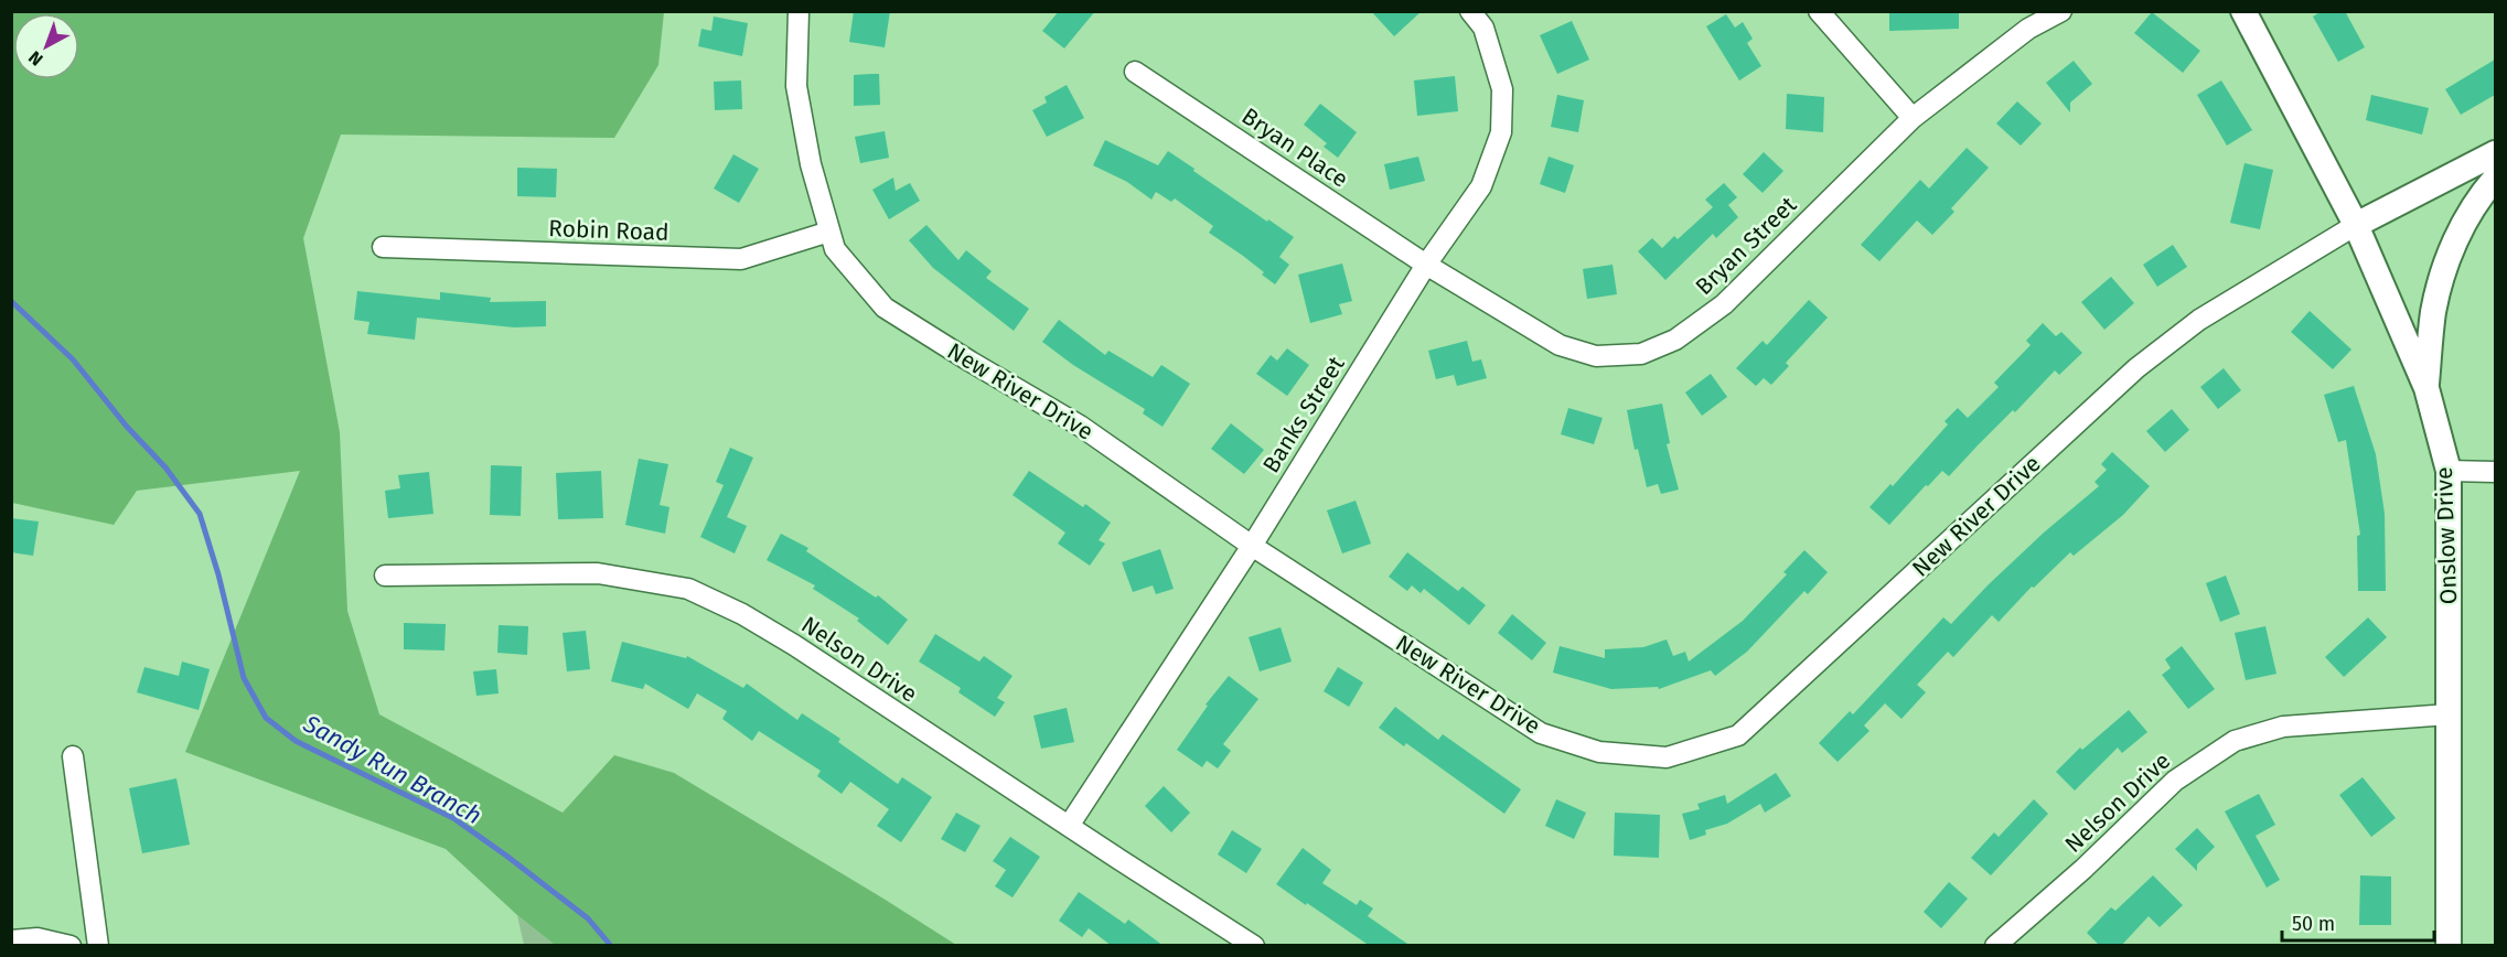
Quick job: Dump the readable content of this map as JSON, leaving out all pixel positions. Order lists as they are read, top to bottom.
{
  "streets": {
    "street": [
      "Bryan Place",
      "Robin Road",
      "Bryan Street",
      "New River Drive",
      "Banks Street",
      "Onslow Drive",
      "Nelson Drive"
    ]
  },
  "crossings": [
    ["Bryan Place", "Bryan Street"],
    ["Bryan Place", "Banks Street"],
    ["Robin Road", "New River Drive"],
    ["Bryan Street", "Banks Street"],
    ["New River Drive", "Banks Street"],
    ["New River Drive", "Onslow Drive"],
    ["Banks Street", "Nelson Drive"],
    ["Onslow Drive", "Nelson Drive"]
  ],
  "water": ["Sandy Run Branch"],
  "scale_bar": "50 m",
  "north": "bottom left"
}
